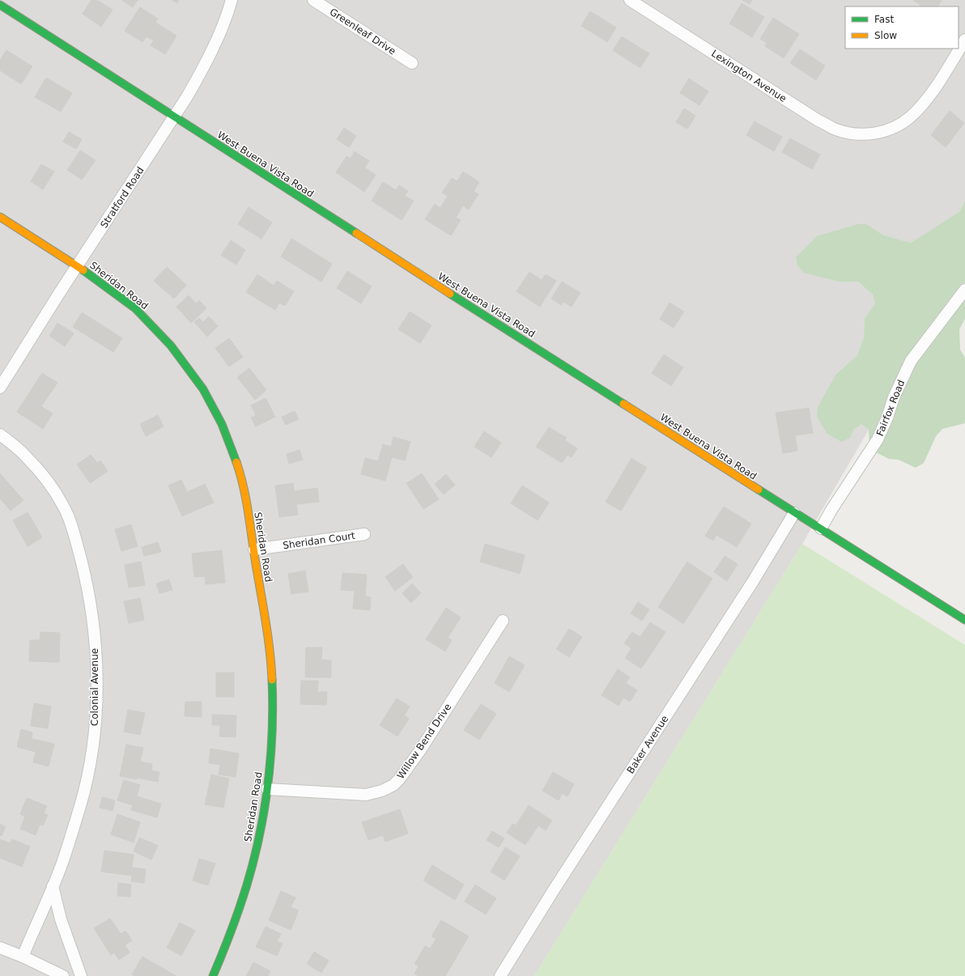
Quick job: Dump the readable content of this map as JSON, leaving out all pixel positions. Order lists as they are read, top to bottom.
{
  "streets": {
    "street": [
      "Greenleaf Drive",
      "Lexington Avenue",
      "West Buena Vista Road",
      "Stratford Road",
      "Sheridan Road",
      "Fairfox Road",
      "Sheridan Court",
      "Colonial Avenue",
      "Willow Bend Drive",
      "Baker Avenue"
    ]
  },
  "crossings": [
    ["West Buena Vista Road", "Stratford Road"],
    ["West Buena Vista Road", "Fairfox Road"],
    ["West Buena Vista Road", "Baker Avenue"],
    ["Stratford Road", "Sheridan Road"],
    ["Sheridan Road", "Sheridan Court"],
    ["Sheridan Road", "Willow Bend Drive"]
  ],
  "legend": ["Fast", "Slow"]
}
